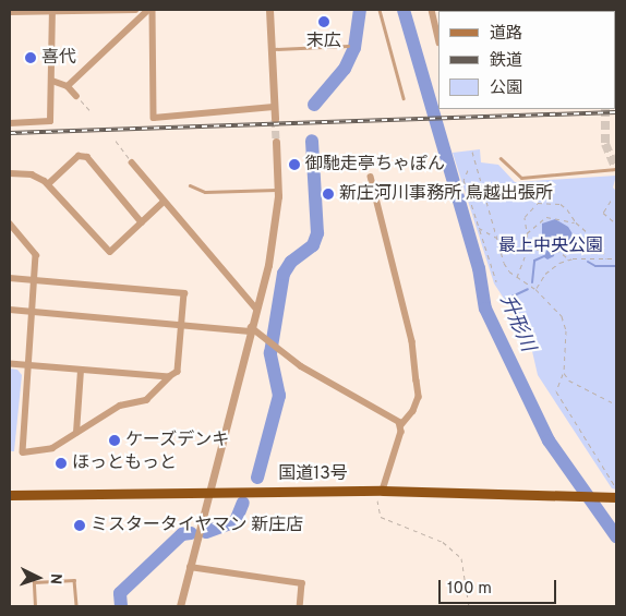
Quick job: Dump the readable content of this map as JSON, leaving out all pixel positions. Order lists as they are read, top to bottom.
{
  "streets": {
    "highway": ["国道13号"]
  },
  "water": ["升形川"],
  "parks": ["最上中央公園"],
  "places": [
    "末広",
    "喜代",
    "御馳走亭ちゃぽん",
    "新庄河川事務所 鳥越出張所",
    "ケーズデンキ",
    "ほっともっと",
    "ミスタータイヤマン 新庄店"
  ],
  "legend": ["道路", "鉄道", "公園"],
  "scale_bar": "100 m",
  "north": "right"
}
